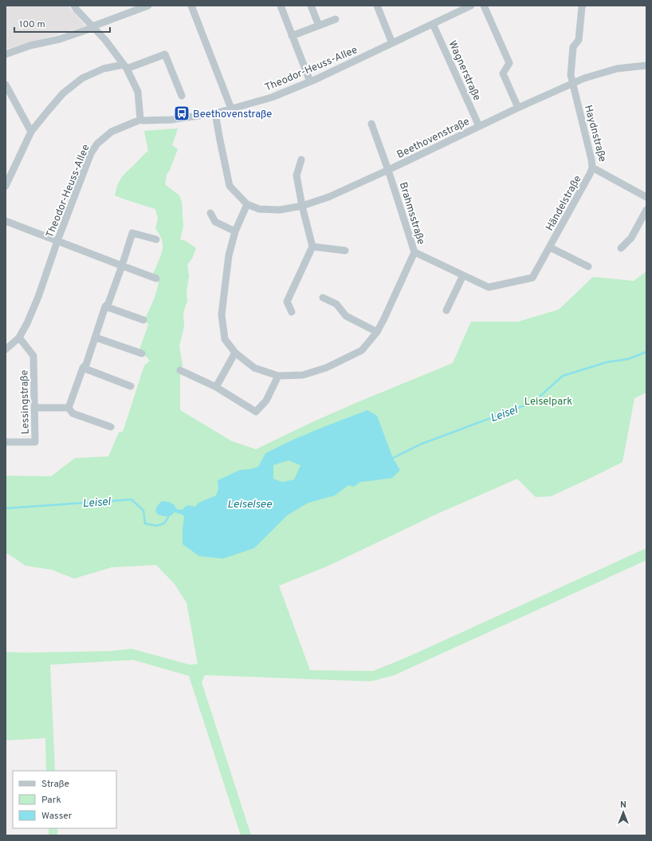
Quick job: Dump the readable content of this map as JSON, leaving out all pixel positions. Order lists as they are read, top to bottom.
{
  "streets": {
    "street": [
      "Theodor-Heuss-Allee",
      "Wagnerstraße",
      "Haydnstraße",
      "Beethovenstraße",
      "Händelstraße",
      "Brahmsstraße",
      "Lessingstraße"
    ]
  },
  "crossings": [
    ["Theodor-Heuss-Allee", "Wagnerstraße"],
    ["Theodor-Heuss-Allee", "Beethovenstraße"],
    ["Theodor-Heuss-Allee", "Lessingstraße"],
    ["Wagnerstraße", "Beethovenstraße"],
    ["Haydnstraße", "Beethovenstraße"],
    ["Haydnstraße", "Händelstraße"],
    ["Beethovenstraße", "Brahmsstraße"],
    ["Händelstraße", "Brahmsstraße"]
  ],
  "water": ["Leisel", "Leiselsee"],
  "parks": ["Leiselpark"],
  "places": {
    "bus stop": ["Beethovenstraße"]
  },
  "legend": ["Straße", "Park", "Wasser"],
  "scale_bar": "100 m",
  "north": "top"
}
